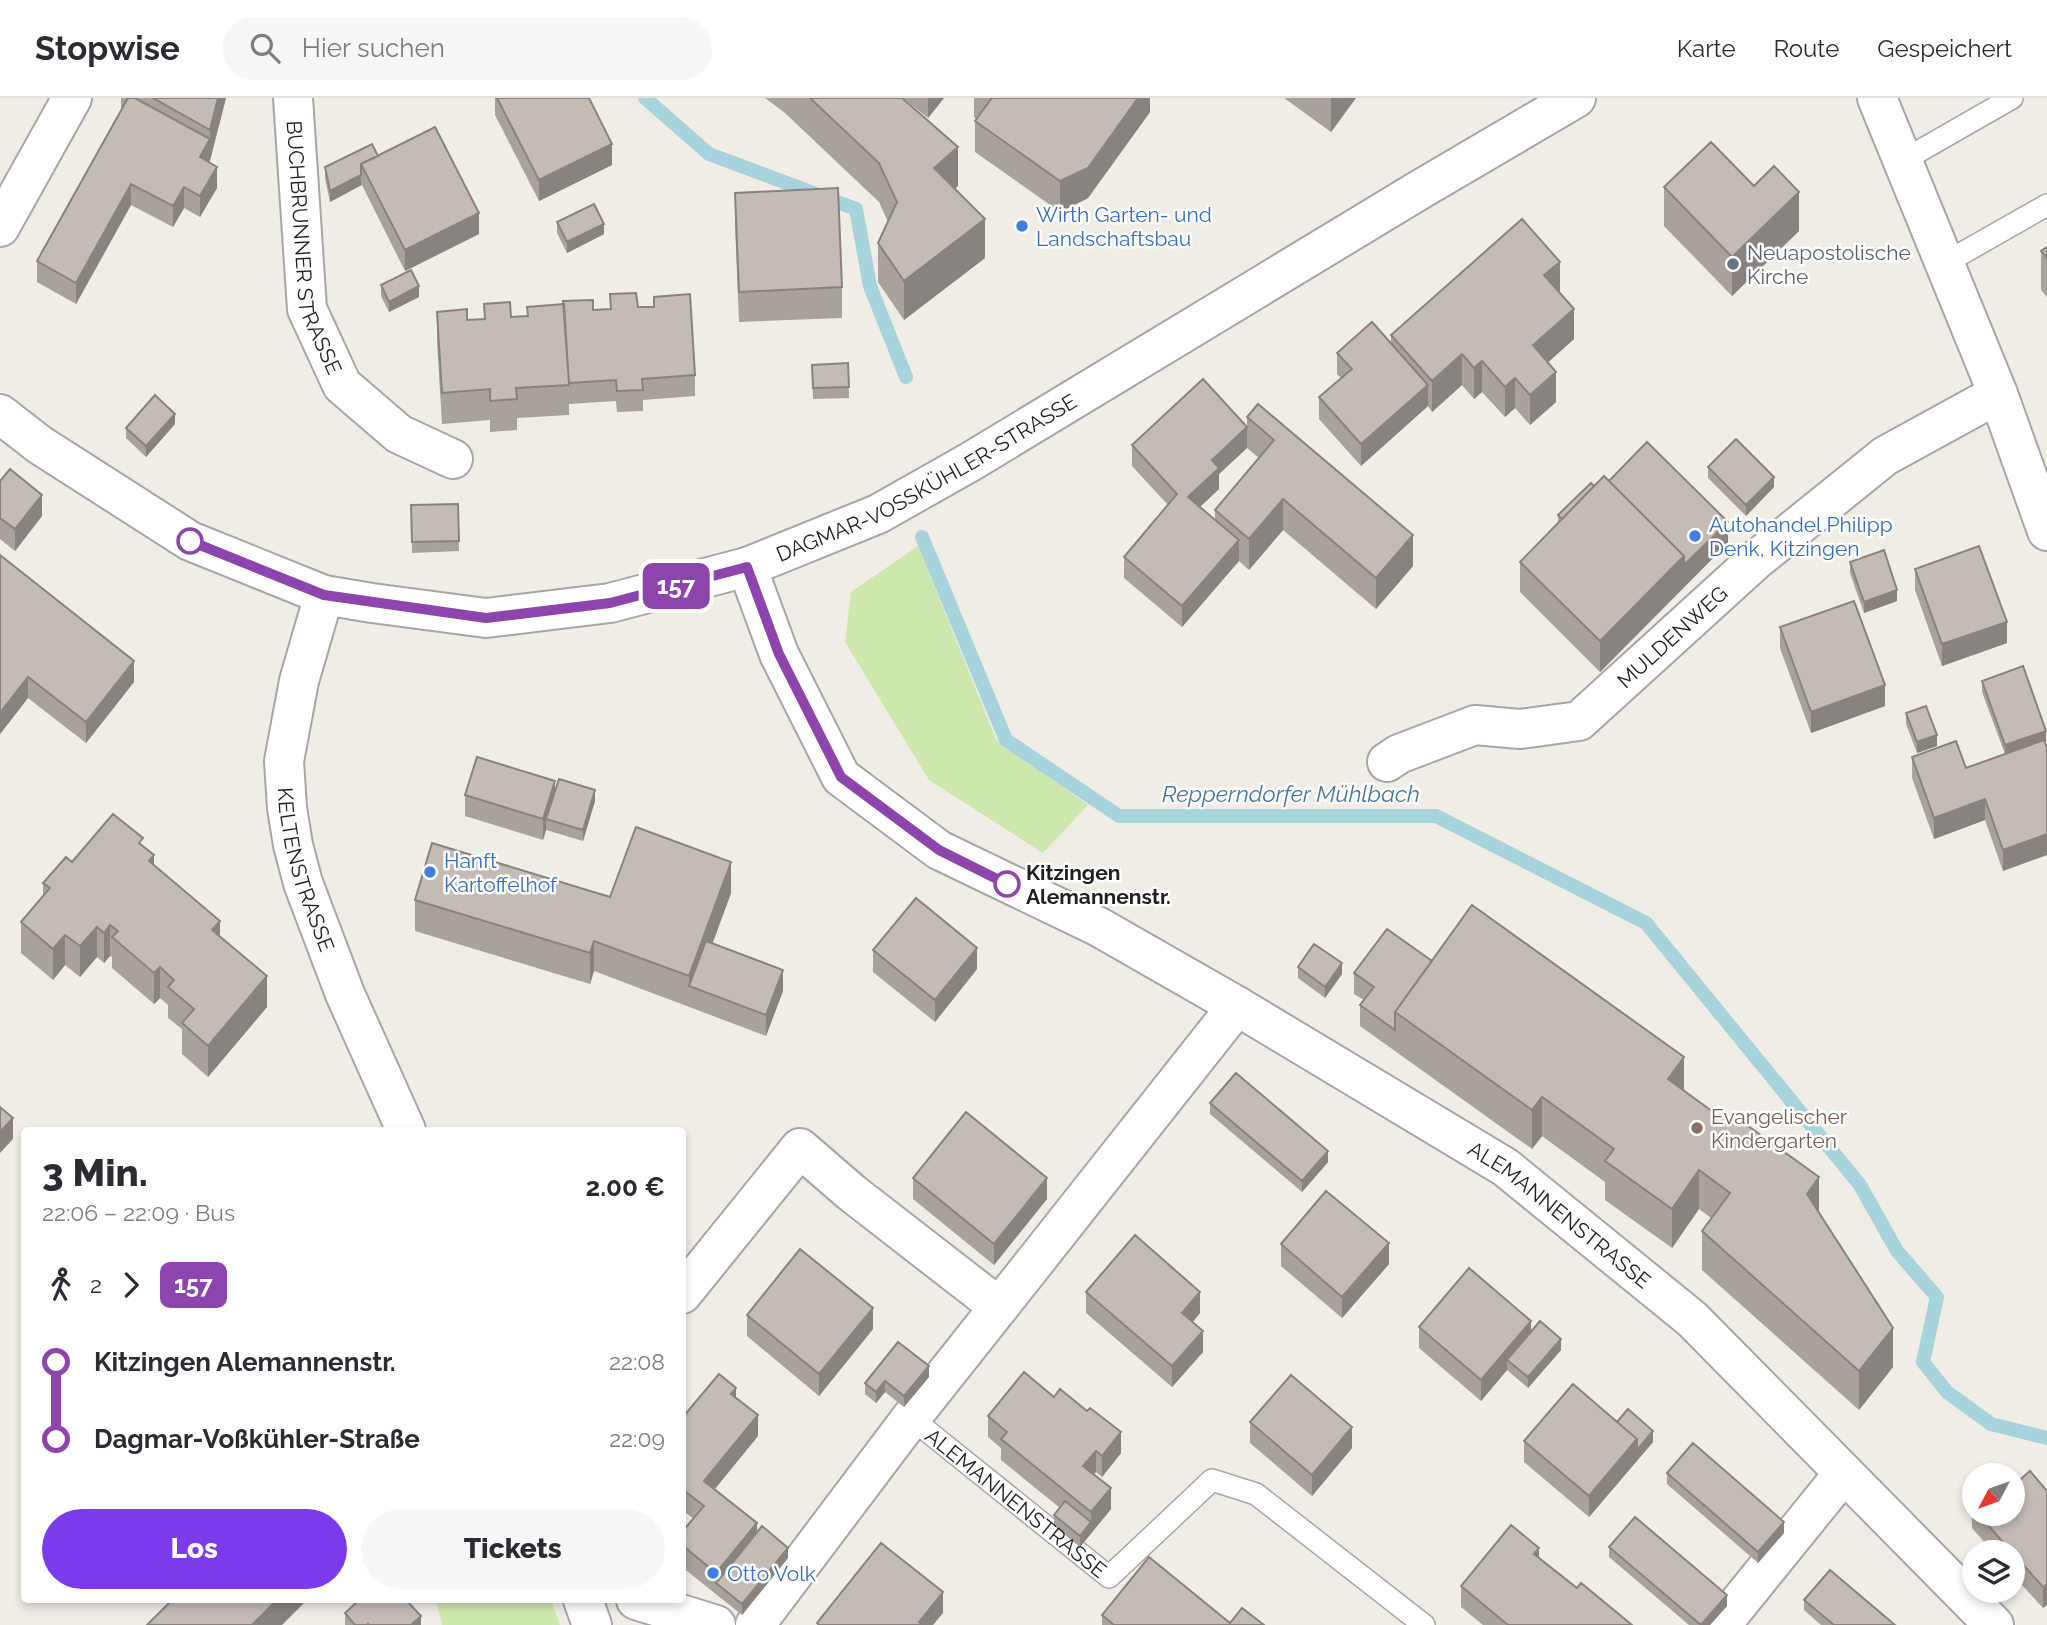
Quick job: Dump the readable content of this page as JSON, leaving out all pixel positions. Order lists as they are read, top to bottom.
{
  "streets": {
    "street": [
      "BUCHBRUNNER STRASSE",
      "DAGMAR-VOSSKÜHLER-STRASSE",
      "MULDENWEG",
      "KELTENSTRASSE",
      "ALEMANNENSTRASSE"
    ]
  },
  "crossings": [
    ["DAGMAR-VOSSKÜHLER-STRASSE", "KELTENSTRASSE"],
    ["DAGMAR-VOSSKÜHLER-STRASSE", "ALEMANNENSTRASSE"]
  ],
  "water": ["Repperndorfer Mühlbach"],
  "places": [
    "Wirth Garten- und Landschaftsbau",
    "Neuapostolische Kirche",
    "Autohandel Philipp Denk, Kitzingen",
    "Hanft Kartoffelhof",
    "Kitzingen Alemannenstr.",
    "Evangelischer Kindergarten",
    "Otto Volk"
  ],
  "lines": ["bus line 157"],
  "north": "bottom left",
  "page": {
    "header": "Stopwise",
    "search": "Hier suchen",
    "nav": ["Karte", "Route", "Gespeichert"],
    "on_map": "157",
    "heading": ["3 Min.", "22:06 – 22:09 · Bus", "2.00 €"],
    "legs": ["2", "157"],
    "list": [
      {
        "name": "Kitzingen Alemannenstr.",
        "value": "22:08"
      },
      {
        "name": "Dagmar-Voßkühler-Straße",
        "value": "22:09"
      }
    ],
    "buttons": ["Los", "Tickets"]
  }
}
